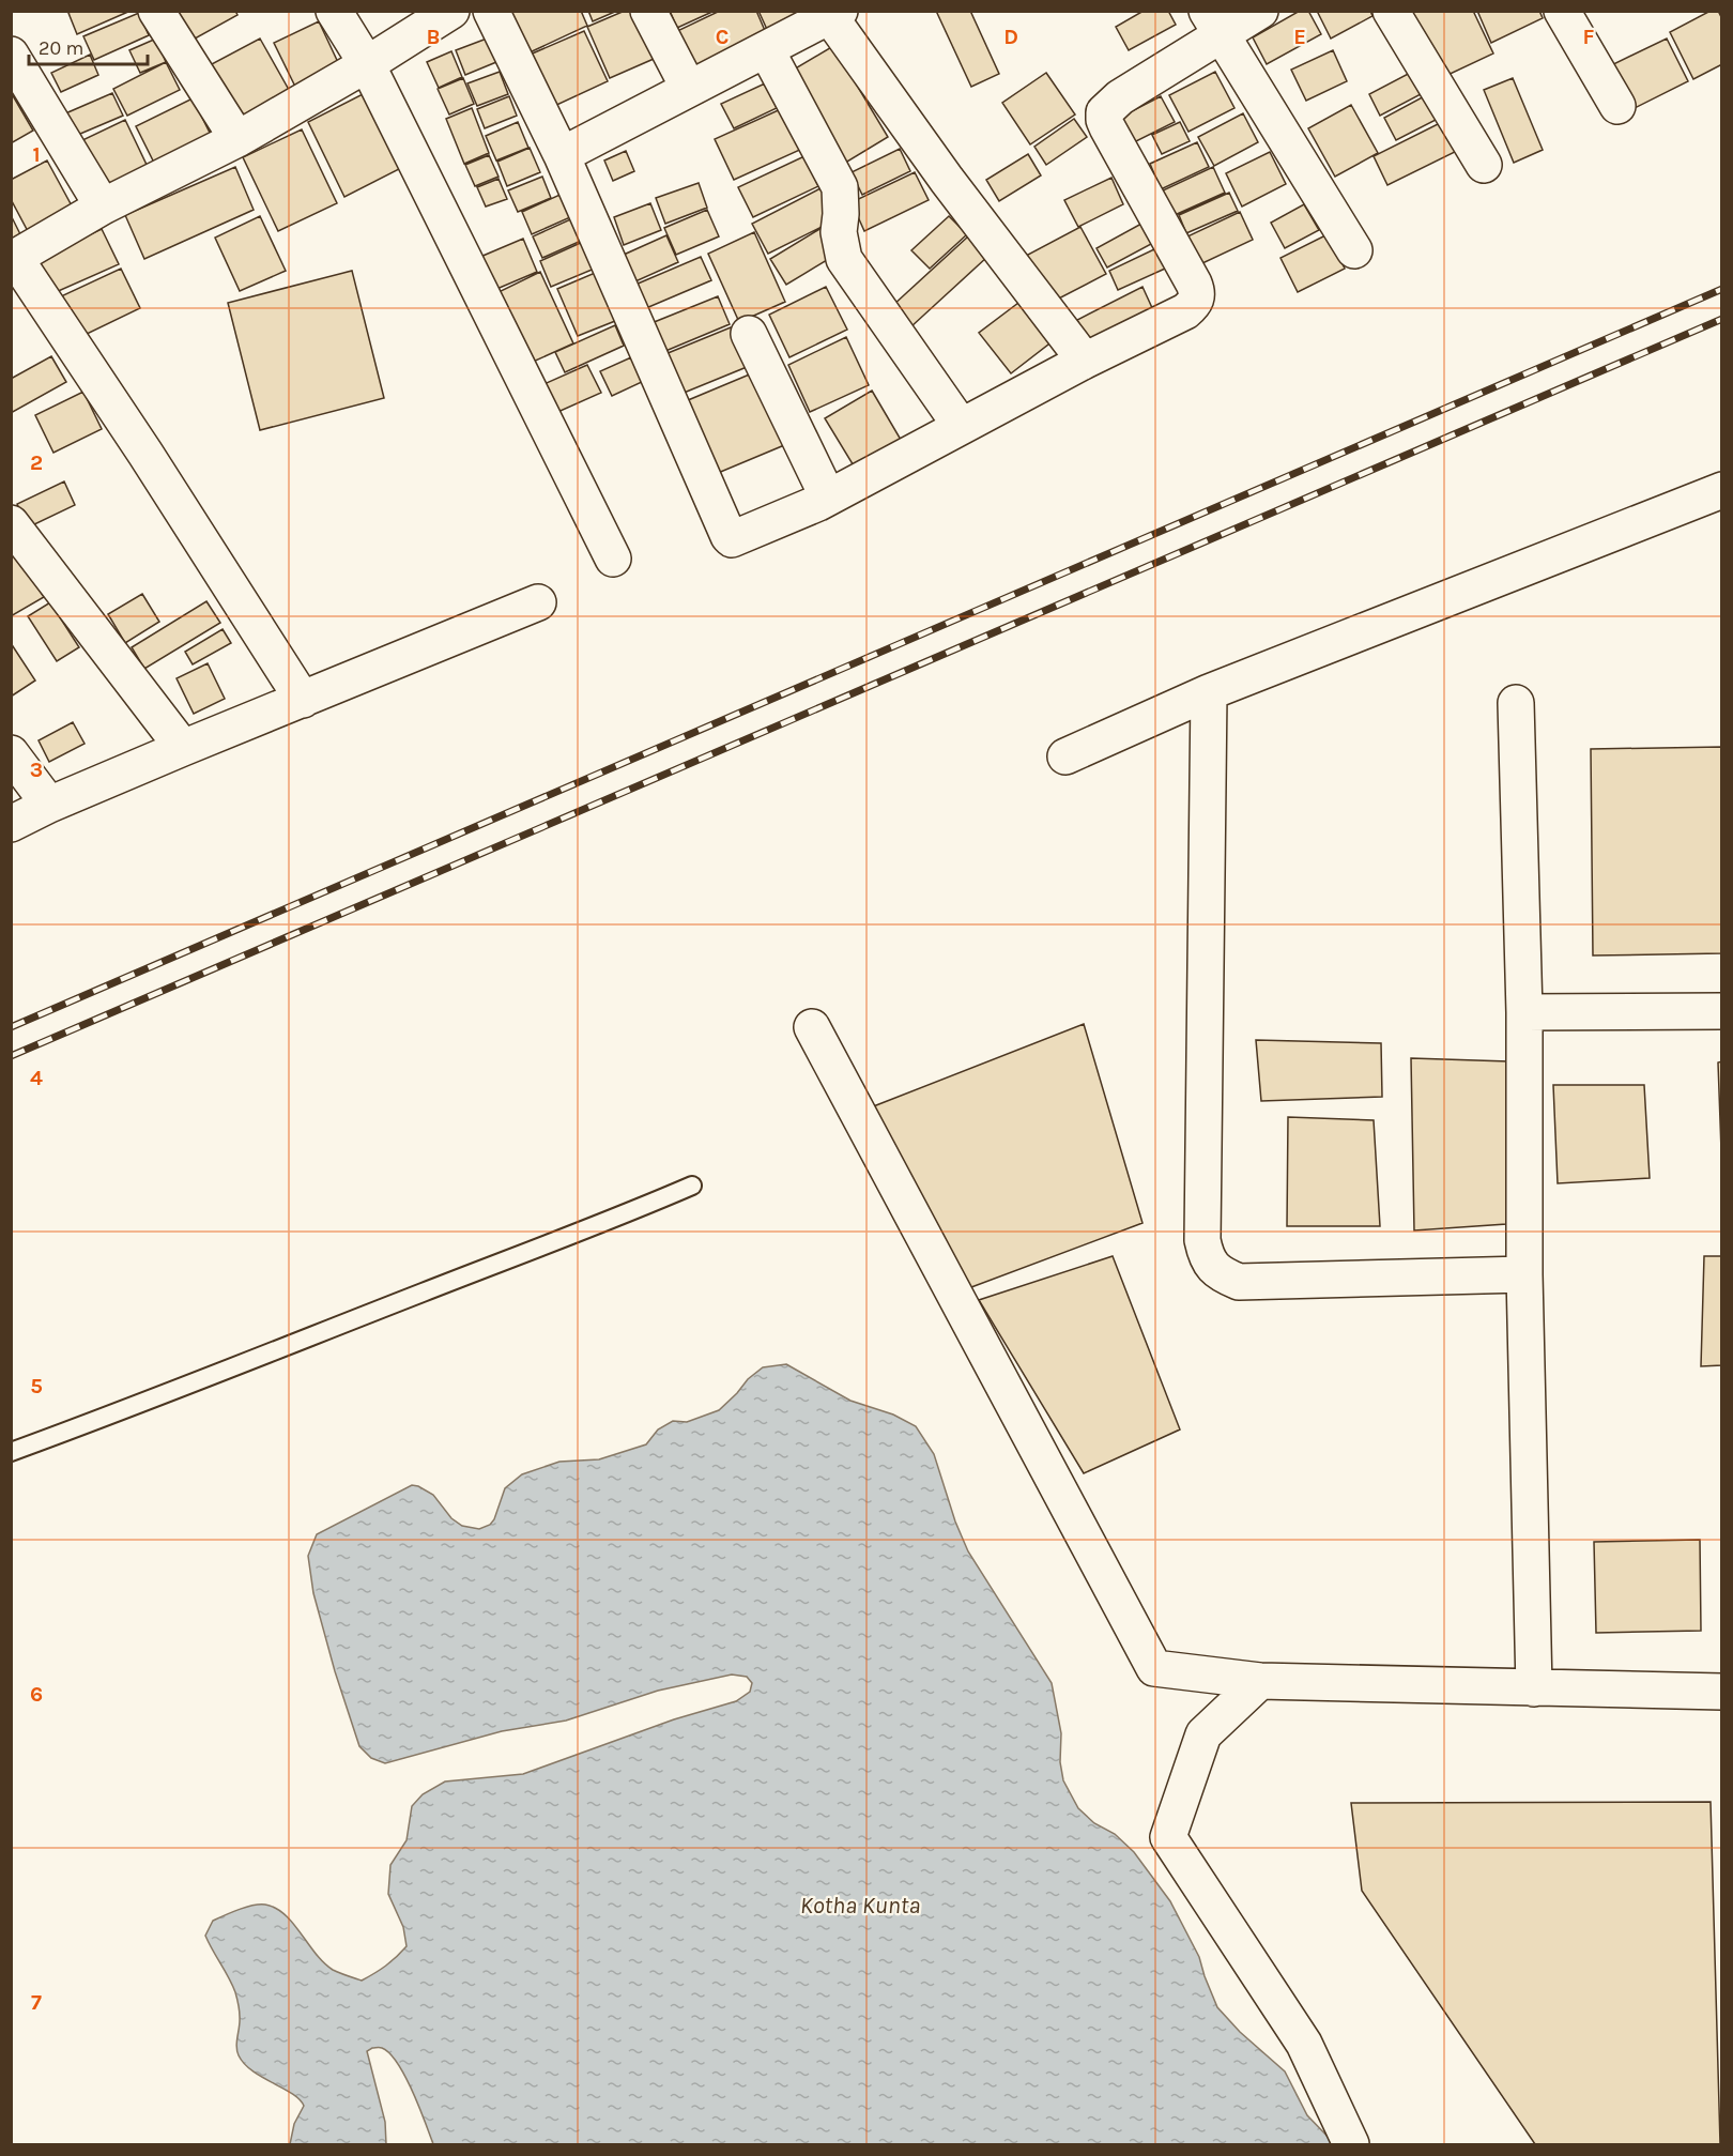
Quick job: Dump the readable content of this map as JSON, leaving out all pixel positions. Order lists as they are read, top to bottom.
{
  "water": ["Kotha Kunta"],
  "scale_bar": "20 m",
  "grid": {
    "columns": [
      "B",
      "C",
      "D",
      "E",
      "F"
    ],
    "rows": [
      "1",
      "2",
      "3",
      "4",
      "5",
      "6",
      "7"
    ]
  }
}
